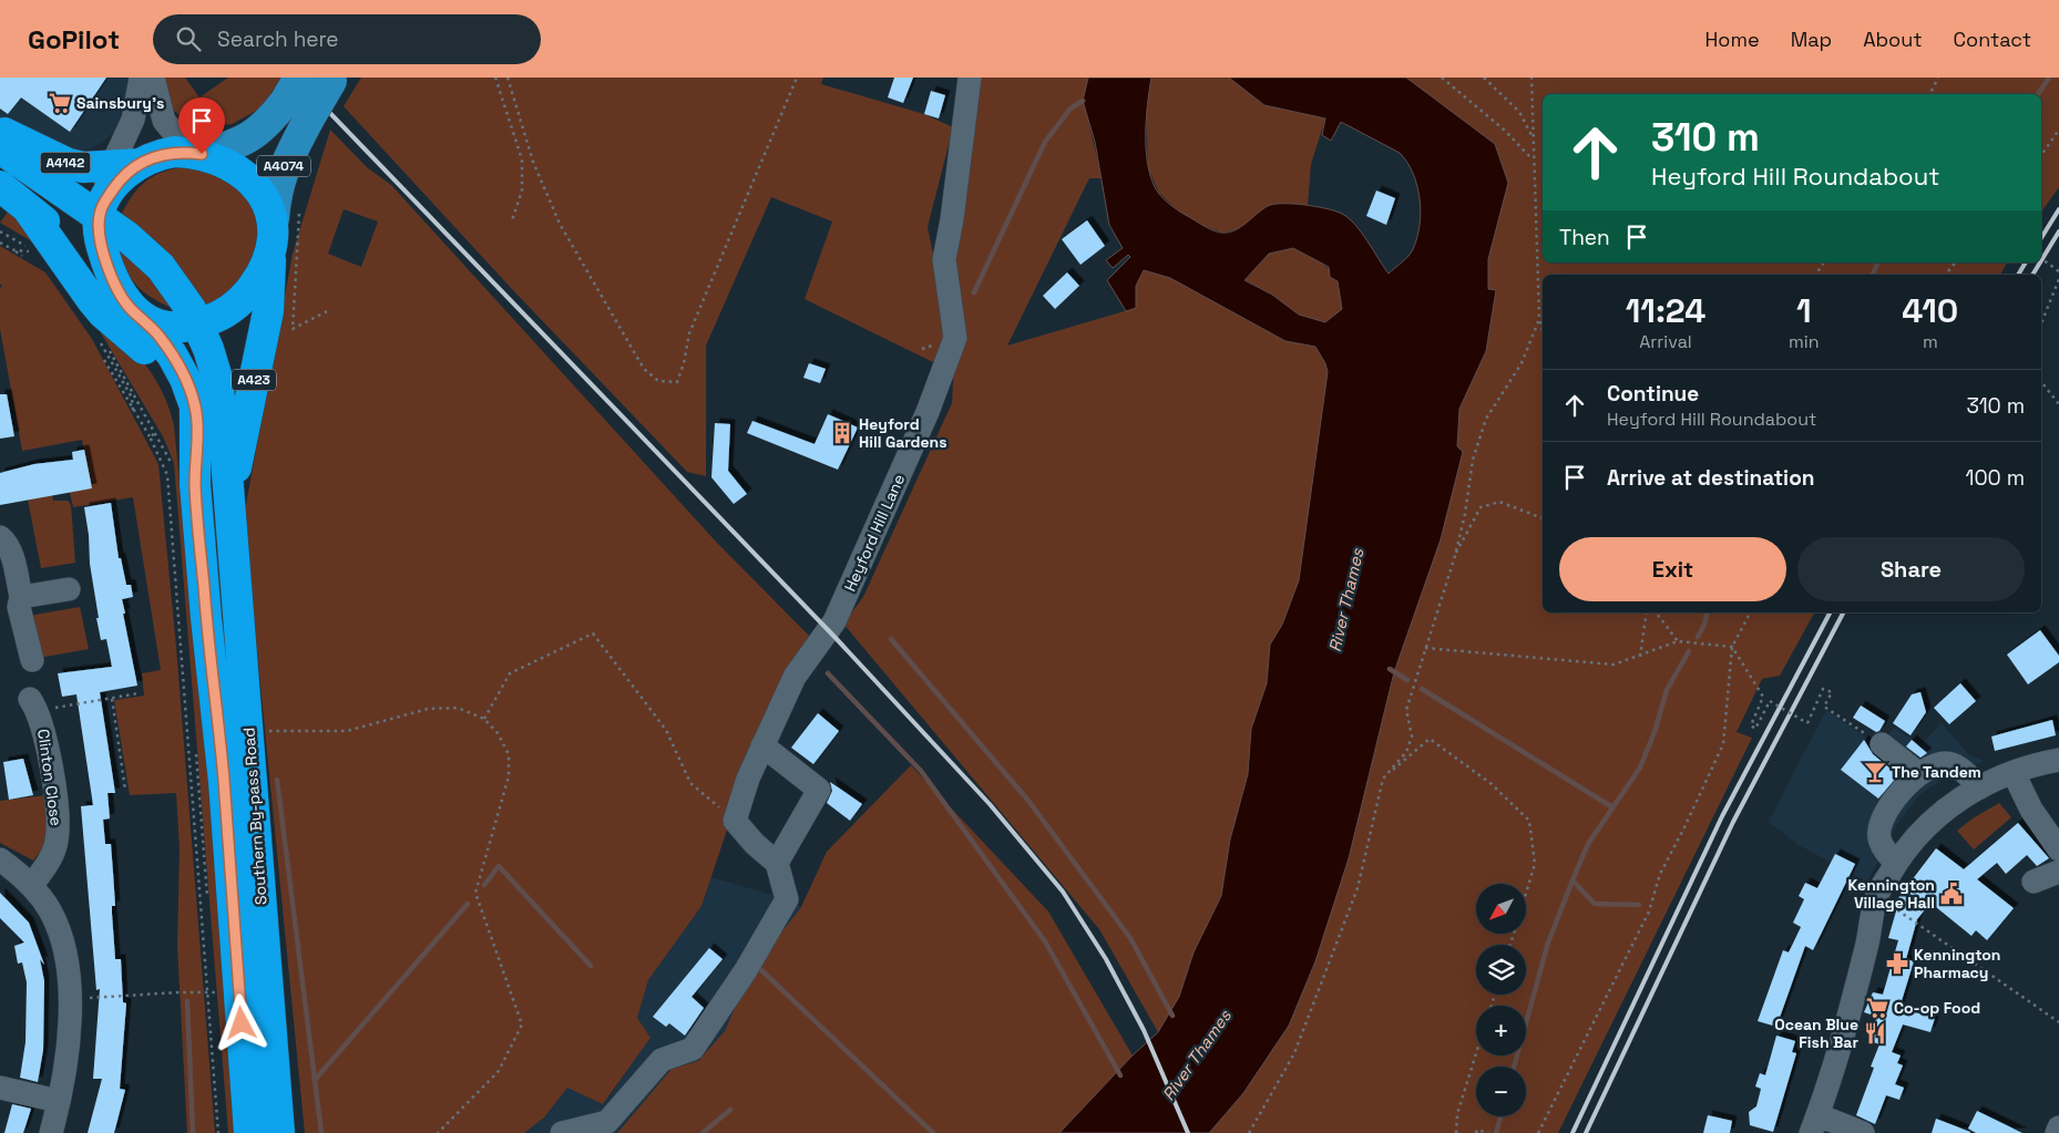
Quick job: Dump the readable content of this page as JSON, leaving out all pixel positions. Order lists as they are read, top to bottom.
{
  "streets": {
    "highway": ["A4142", "A423", "Southern By-pass Road"],
    "main road": ["A4074"],
    "street": ["Heyford Hill Lane", "Clinton Close"]
  },
  "crossings": [
    ["A4142", "A423"],
    ["A4074", "Southern By-pass Road"],
    ["A423", "Southern By-pass Road"]
  ],
  "water": ["River Thames"],
  "places": {
    "supermarket": ["Sainsbury's", "Co-op Food"],
    "building": ["Heyford Hill Gardens"],
    "bar": ["The Tandem"],
    "public building": ["Kennington Village Hall"],
    "pharmacy": ["Kennington Pharmacy"],
    "restaurant": ["Ocean Blue Fish Bar"]
  },
  "north": "bottom left",
  "page": {
    "header": "GoPilot",
    "search": "Search here",
    "nav": [
      "Home",
      "Map",
      "About",
      "Contact"
    ],
    "turn": ["310 m", "Heyford Hill Roundabout"],
    "then": "Then",
    "eta": [
      "11:24",
      "Arrival",
      "1",
      "min",
      "410",
      "m"
    ],
    "list": [
      {
        "name": "Continue",
        "note": "Heyford Hill Roundabout",
        "value": "310 m"
      },
      {
        "name": "Arrive at destination",
        "value": "100 m"
      }
    ],
    "buttons": ["Exit", "Share"],
    "map_buttons": ["+", "−"]
  }
}
